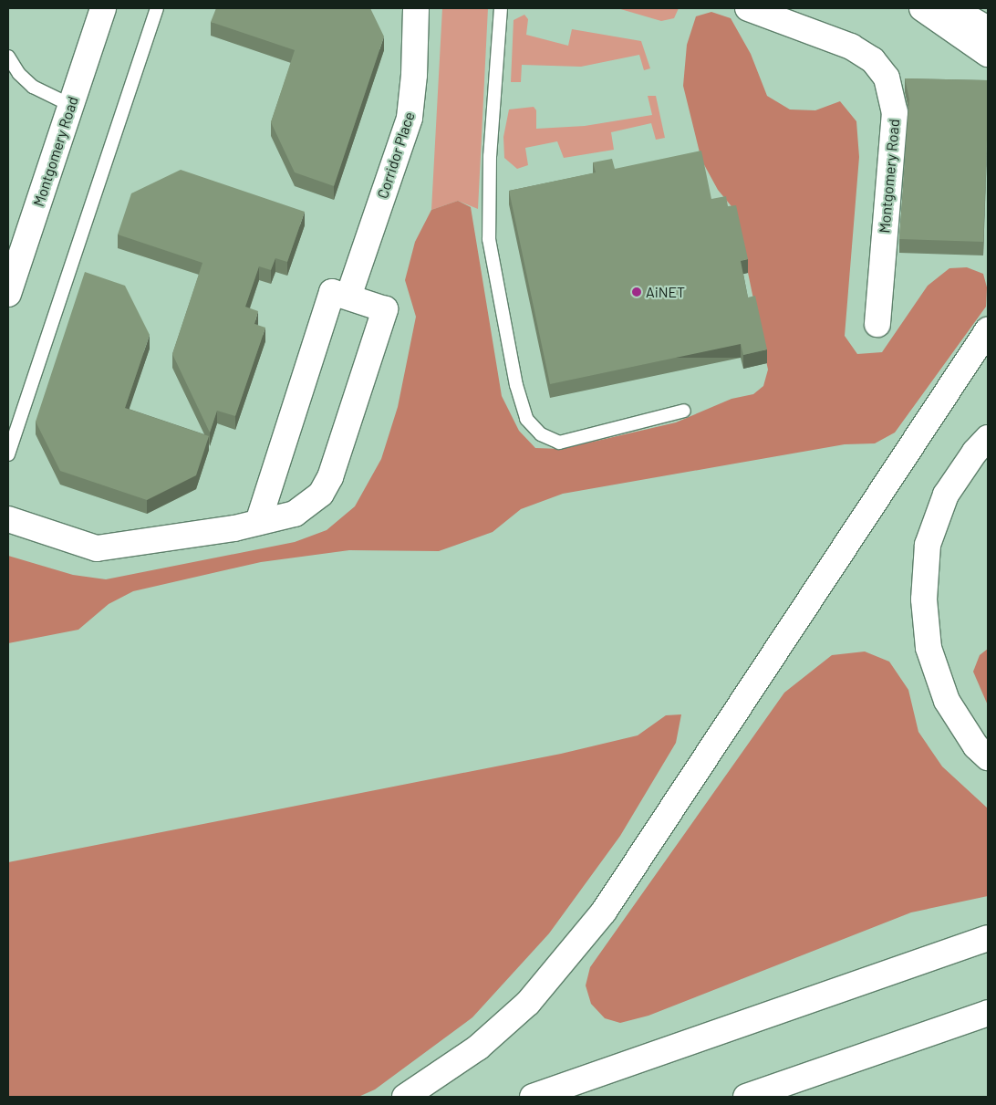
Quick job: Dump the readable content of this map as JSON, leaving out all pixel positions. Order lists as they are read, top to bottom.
{
  "streets": {
    "main road": ["Montgomery Road", "Corridor Place"]
  },
  "places": ["AiNET"]
}
